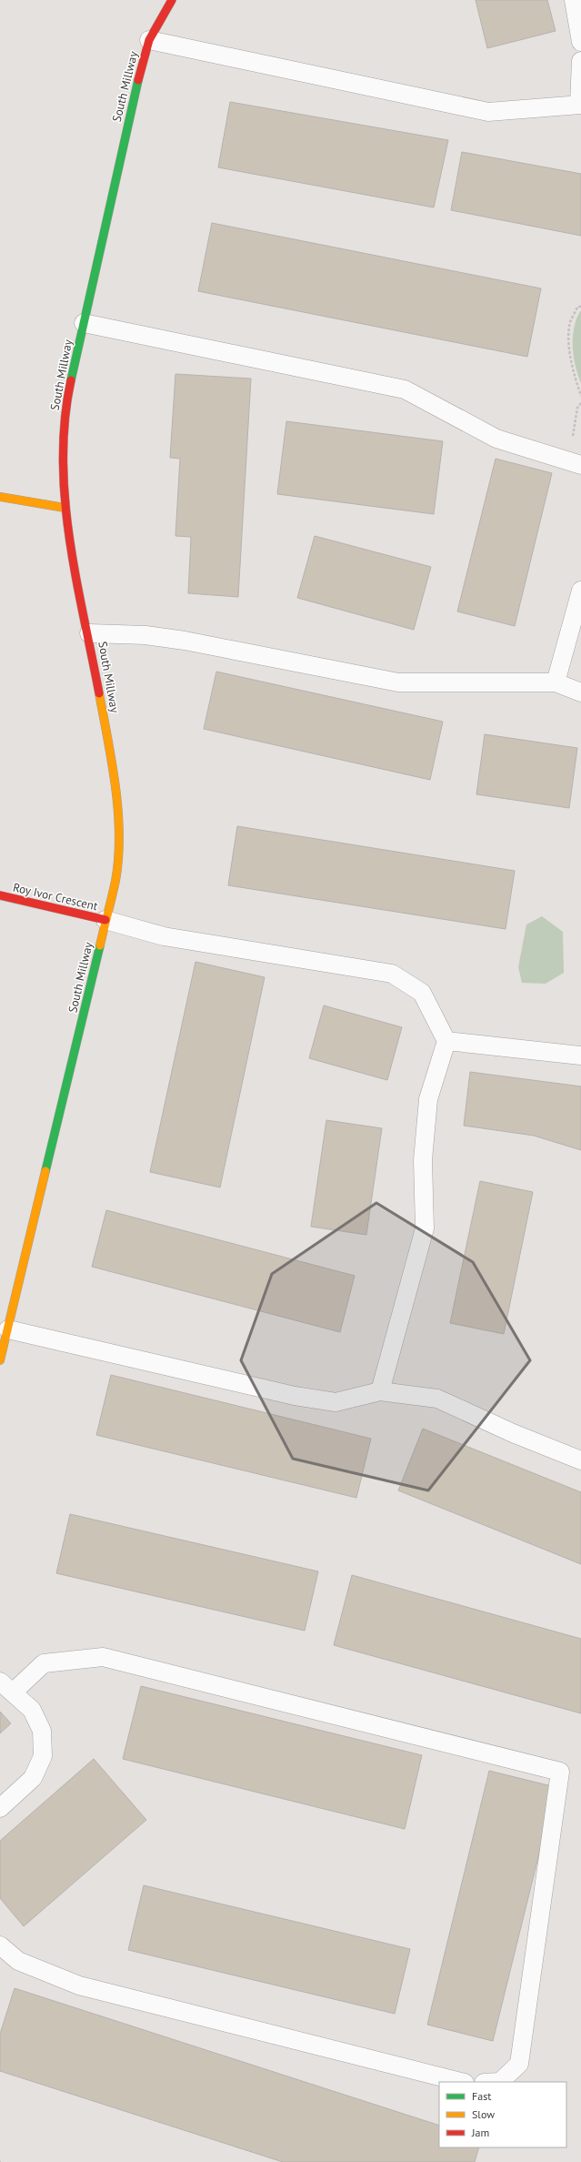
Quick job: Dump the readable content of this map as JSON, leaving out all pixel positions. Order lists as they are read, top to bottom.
{
  "streets": {
    "street": ["South Millway", "Roy Ivor Crescent"]
  },
  "crossings": [
    ["South Millway", "Roy Ivor Crescent"]
  ],
  "legend": ["Fast", "Slow", "Jam"]
}
